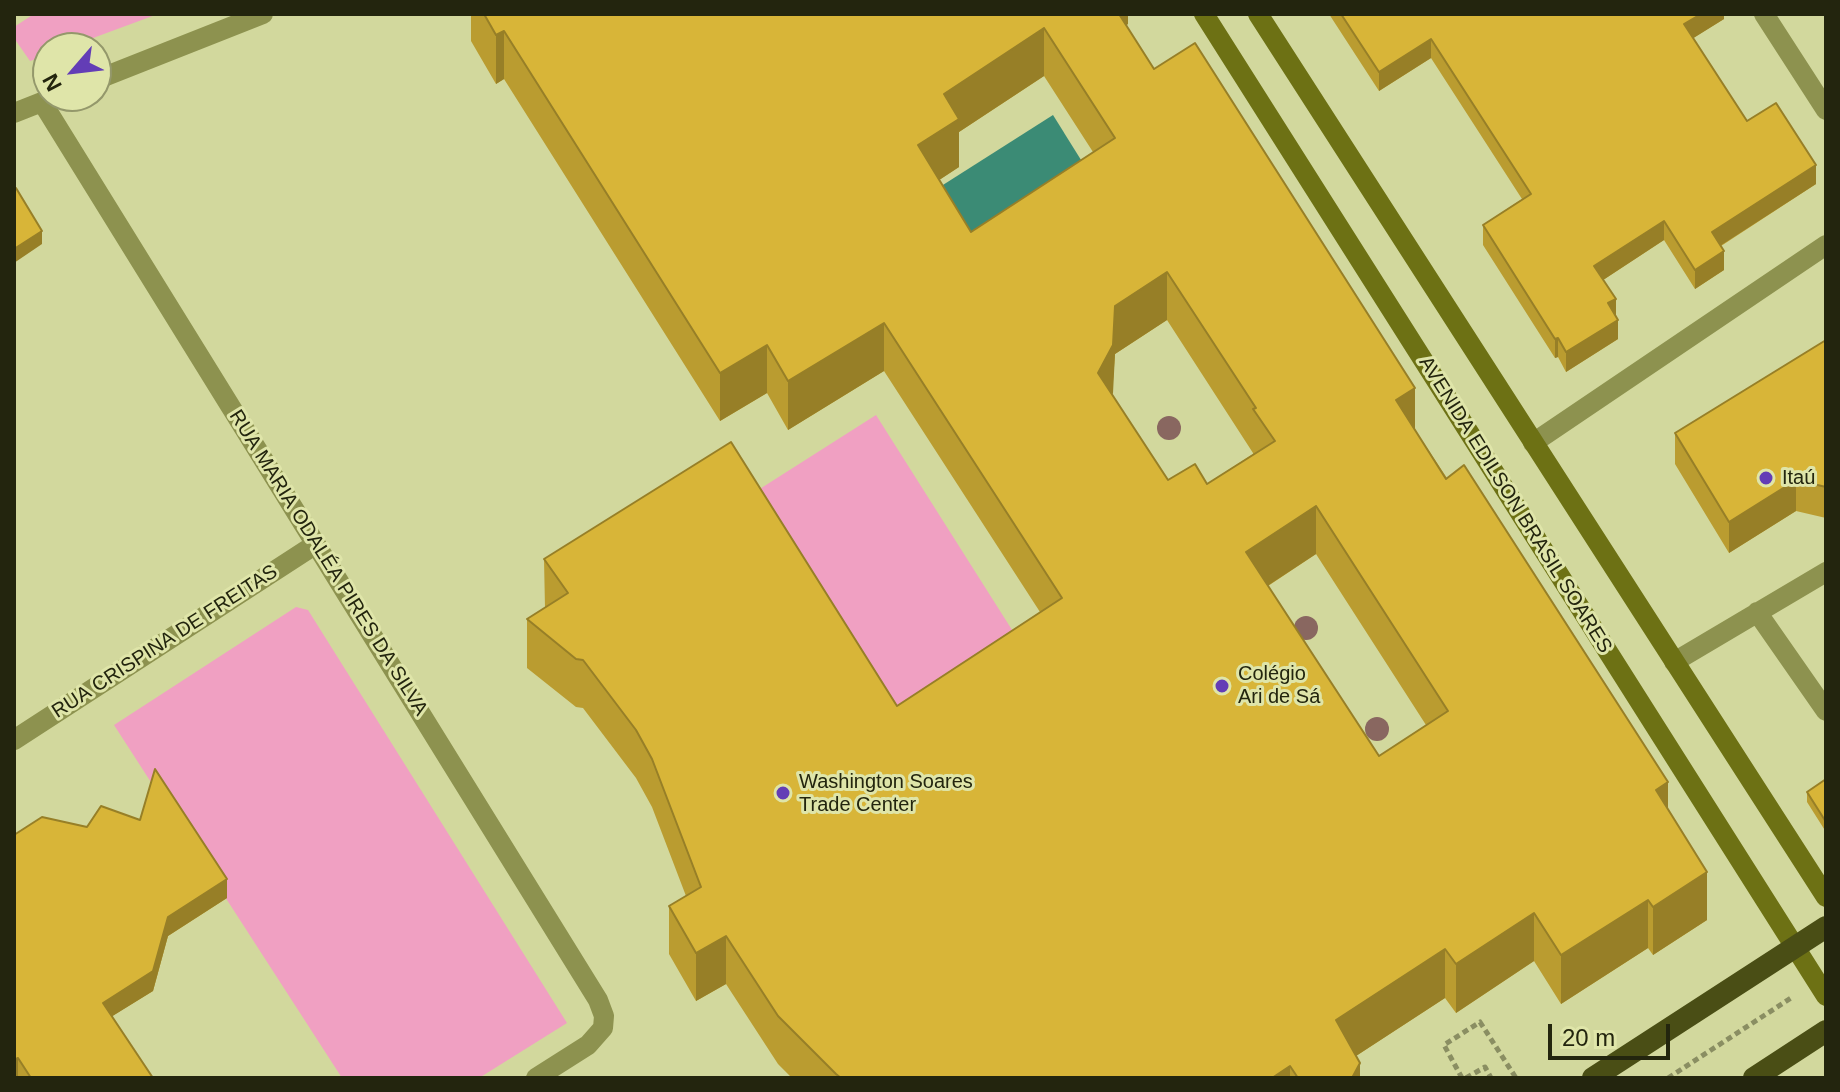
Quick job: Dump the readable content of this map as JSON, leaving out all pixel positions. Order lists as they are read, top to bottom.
{
  "streets": {
    "main road": ["AVENIDA EDILSON BRASIL SOARES"],
    "street": ["RUA MARIA ODALÉA PIRES DA SILVA", "RUA CRISPINA DE FREITAS"]
  },
  "crossings": [
    ["RUA MARIA ODALÉA PIRES DA SILVA", "RUA CRISPINA DE FREITAS"]
  ],
  "places": ["Itaú", "Colégio Ari de Sá", "Washington Soares Trade Center"],
  "scale_bar": "20 m",
  "north": "bottom left"
}
